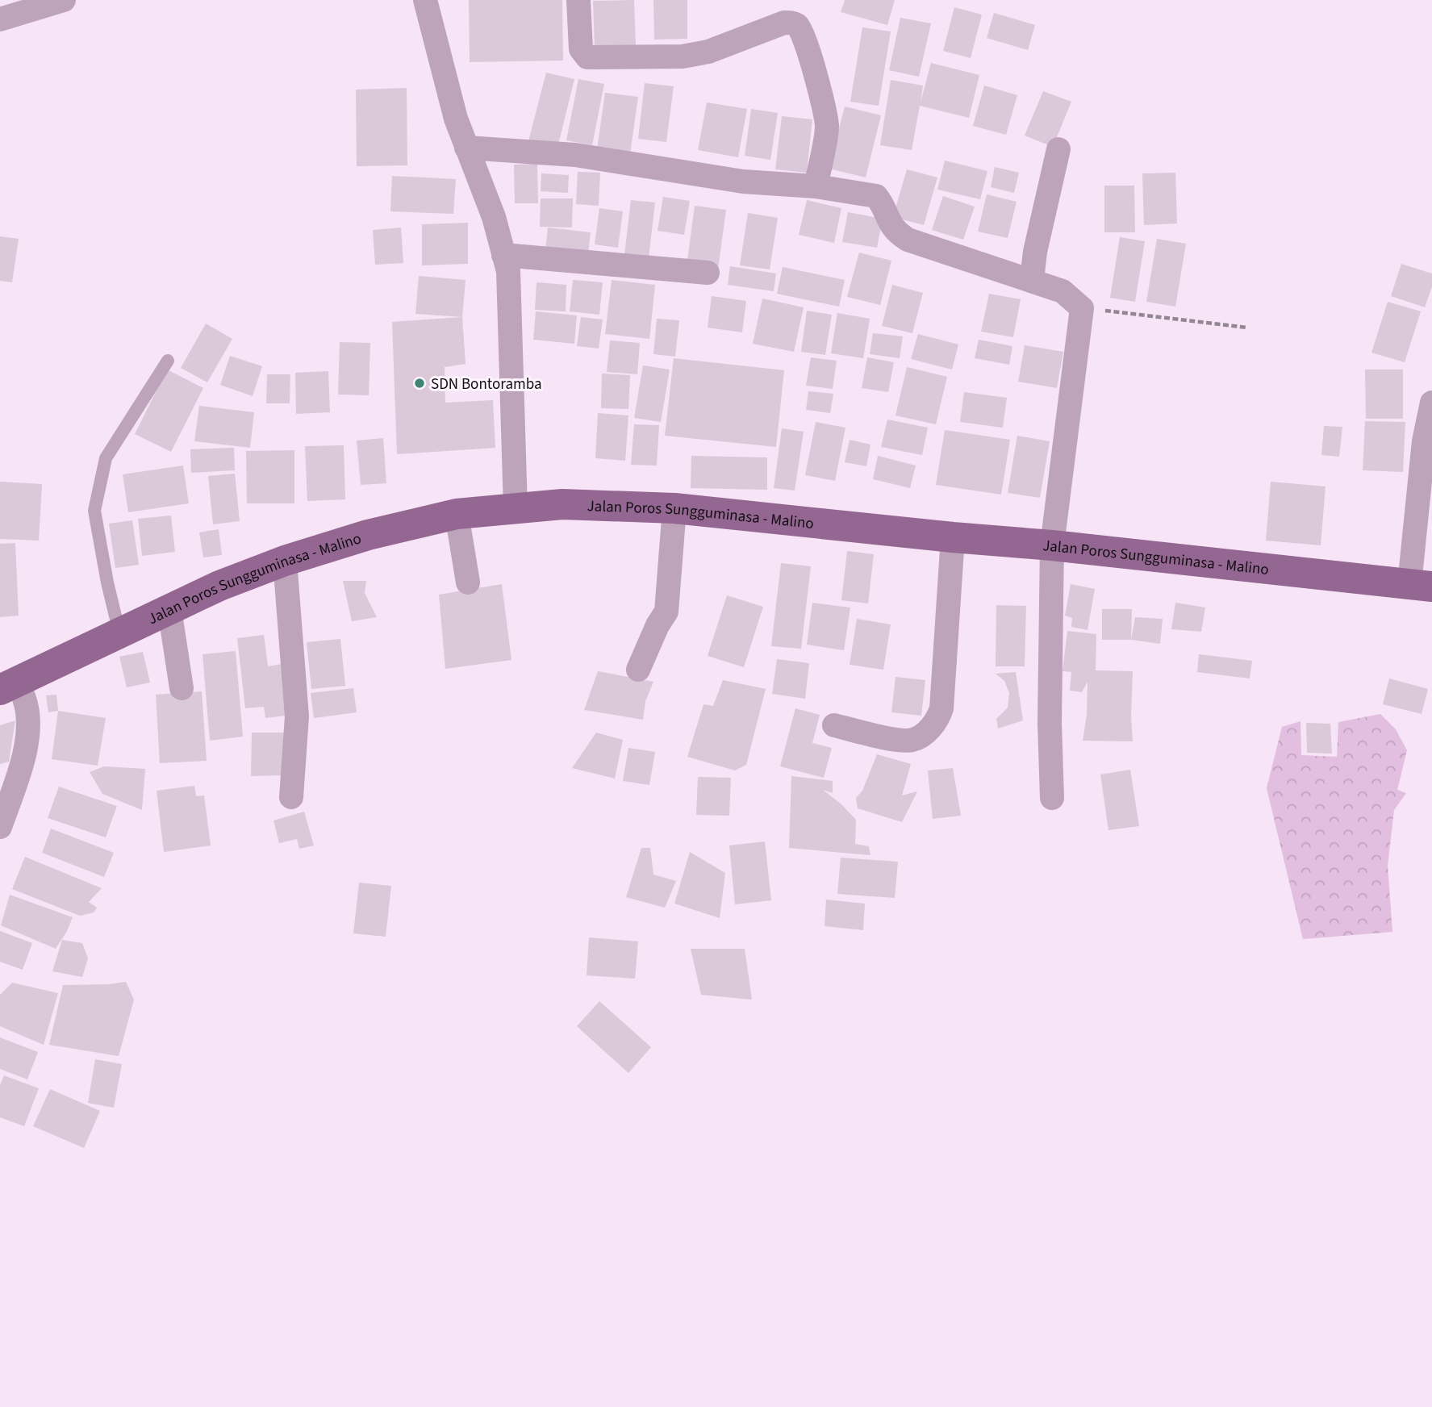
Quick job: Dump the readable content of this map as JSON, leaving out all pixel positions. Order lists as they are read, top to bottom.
{
  "streets": {
    "main road": ["Jalan Poros Sungguminasa - Malino"]
  },
  "places": ["SDN Bontoramba"]
}
